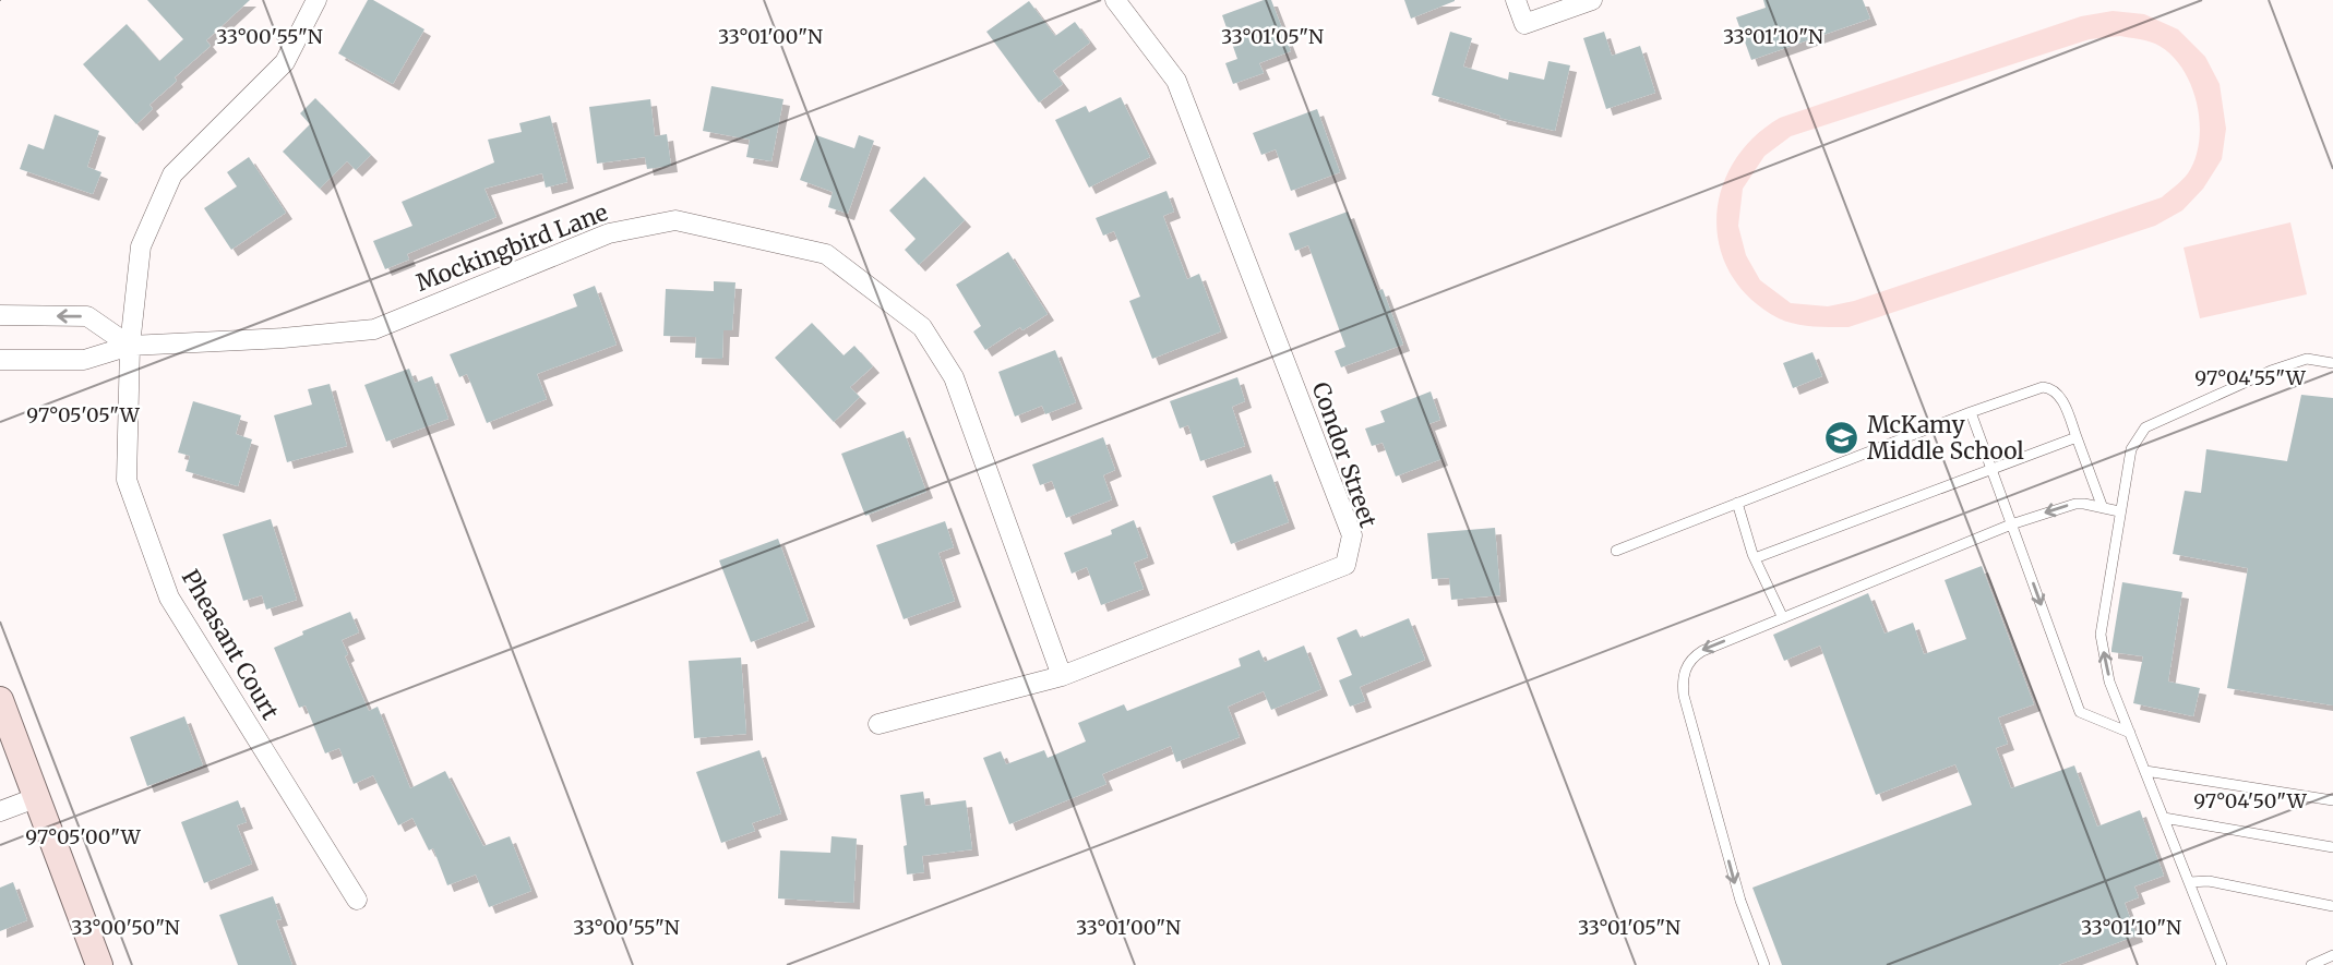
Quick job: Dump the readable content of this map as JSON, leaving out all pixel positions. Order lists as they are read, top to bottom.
{
  "streets": {
    "street": ["Mockingbird Lane", "Condor Street", "Pheasant Court"]
  },
  "crossings": [
    ["Mockingbird Lane", "Condor Street"],
    ["Mockingbird Lane", "Pheasant Court"]
  ],
  "places": {
    "school or university": ["McKamy Middle School"]
  },
  "coordinates": [
    "33°00'55\"N",
    "33°01'00\"N",
    "33°01'10\"N",
    "33°01'05\"N",
    "97°04'55\"W",
    "97°05'05\"W",
    "97°04'50\"W",
    "97°05'00\"W",
    "33°00'50\"N"
  ]
}
